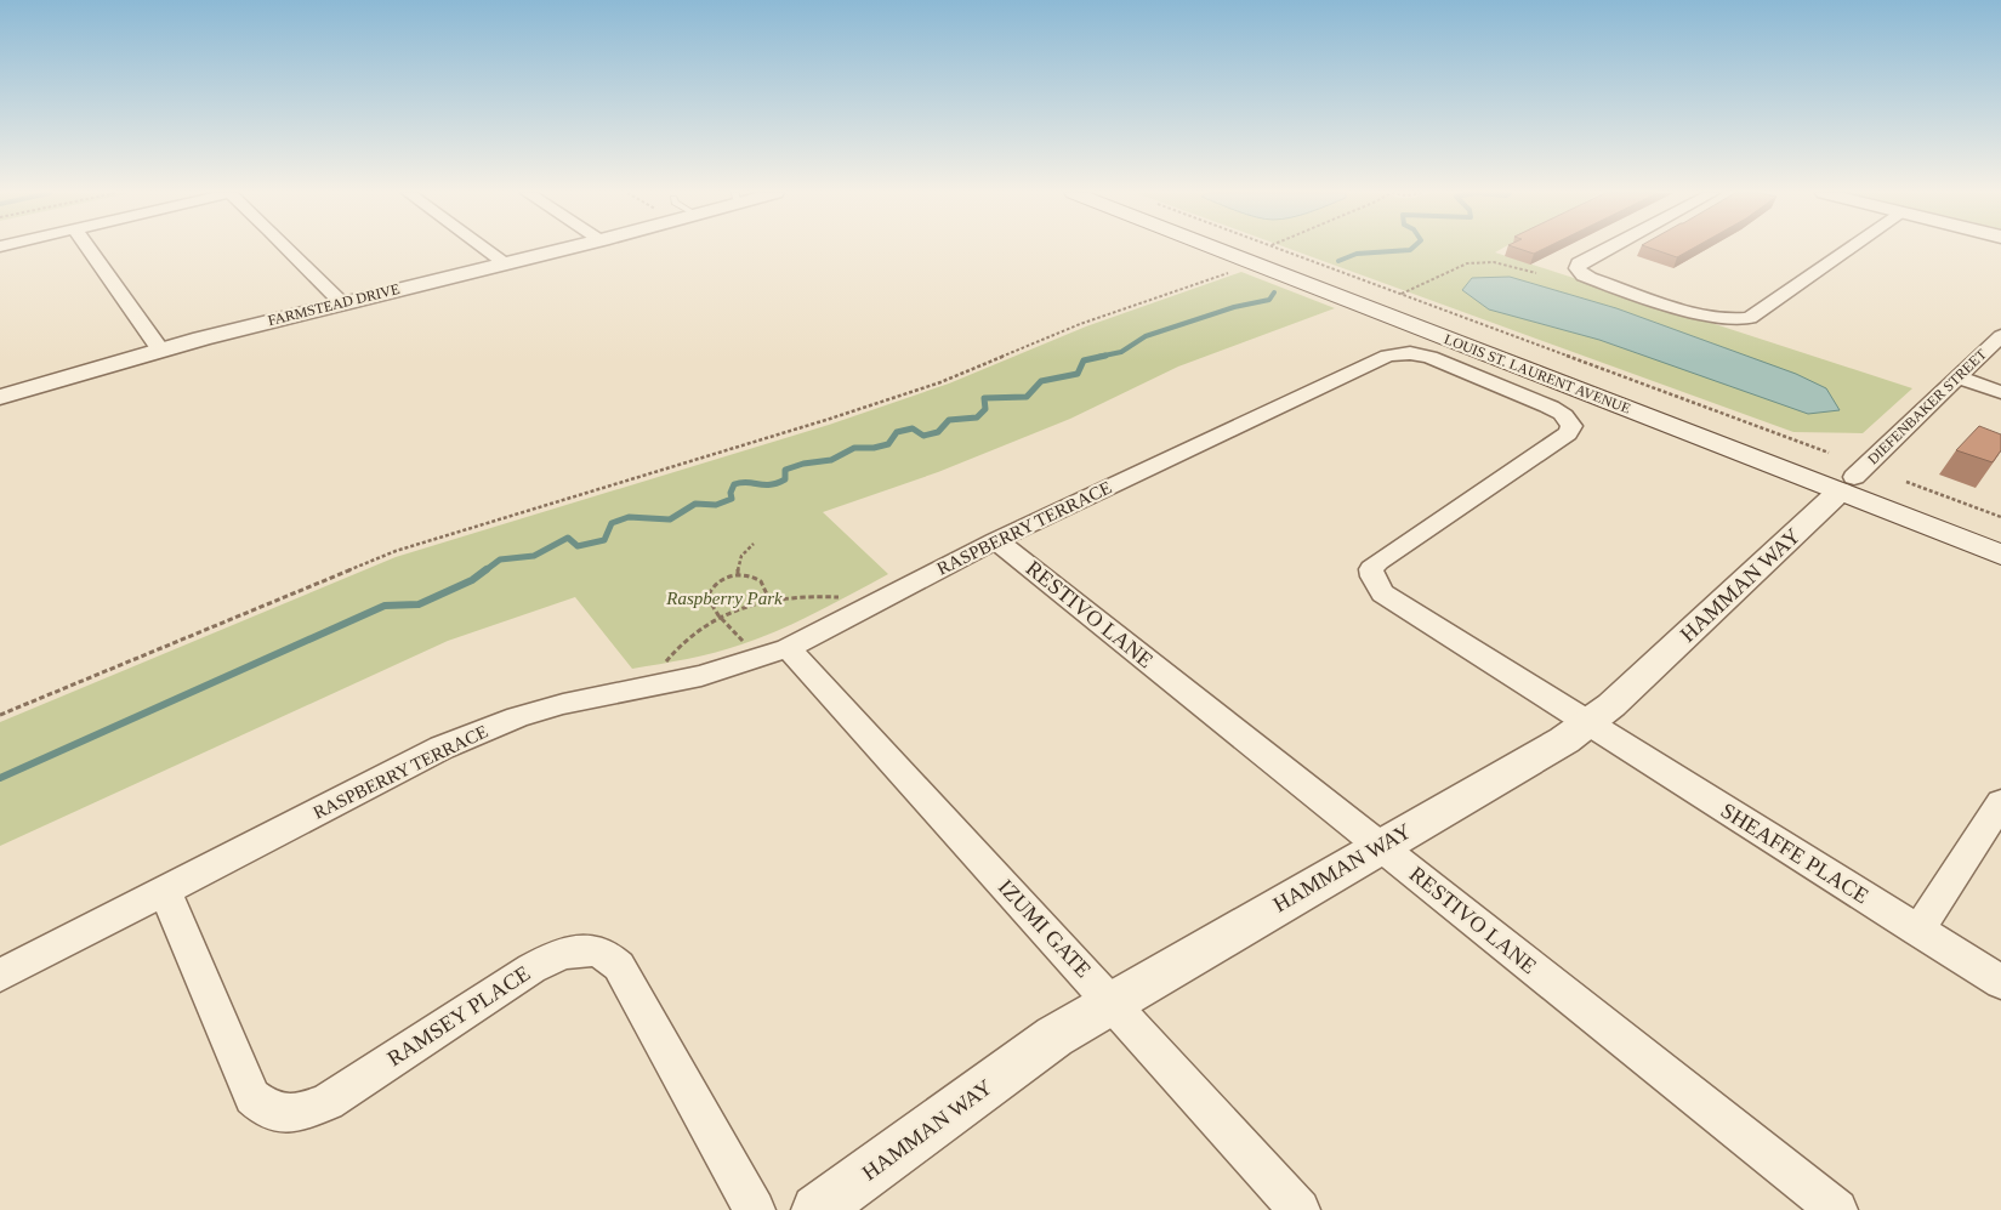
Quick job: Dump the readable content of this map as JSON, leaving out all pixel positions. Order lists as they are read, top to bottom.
{
  "streets": {
    "main road": ["LOUIS ST. LAURENT AVENUE"],
    "street": [
      "FARMSTEAD DRIVE",
      "DIEFENBAKER STREET",
      "RASPBERRY TERRACE",
      "HAMMAN WAY",
      "RESTIVO LANE",
      "SHEAFFE PLACE",
      "IZUMI GATE",
      "RAMSEY PLACE"
    ]
  },
  "crossings": [
    ["LOUIS ST. LAURENT AVENUE", "DIEFENBAKER STREET"],
    ["LOUIS ST. LAURENT AVENUE", "HAMMAN WAY"],
    ["DIEFENBAKER STREET", "HAMMAN WAY"],
    ["RASPBERRY TERRACE", "HAMMAN WAY"],
    ["RASPBERRY TERRACE", "RESTIVO LANE"],
    ["RASPBERRY TERRACE", "SHEAFFE PLACE"],
    ["RASPBERRY TERRACE", "IZUMI GATE"],
    ["RASPBERRY TERRACE", "RAMSEY PLACE"],
    ["HAMMAN WAY", "RESTIVO LANE"],
    ["HAMMAN WAY", "SHEAFFE PLACE"],
    ["HAMMAN WAY", "IZUMI GATE"]
  ],
  "parks": ["Raspberry Park"]
}
